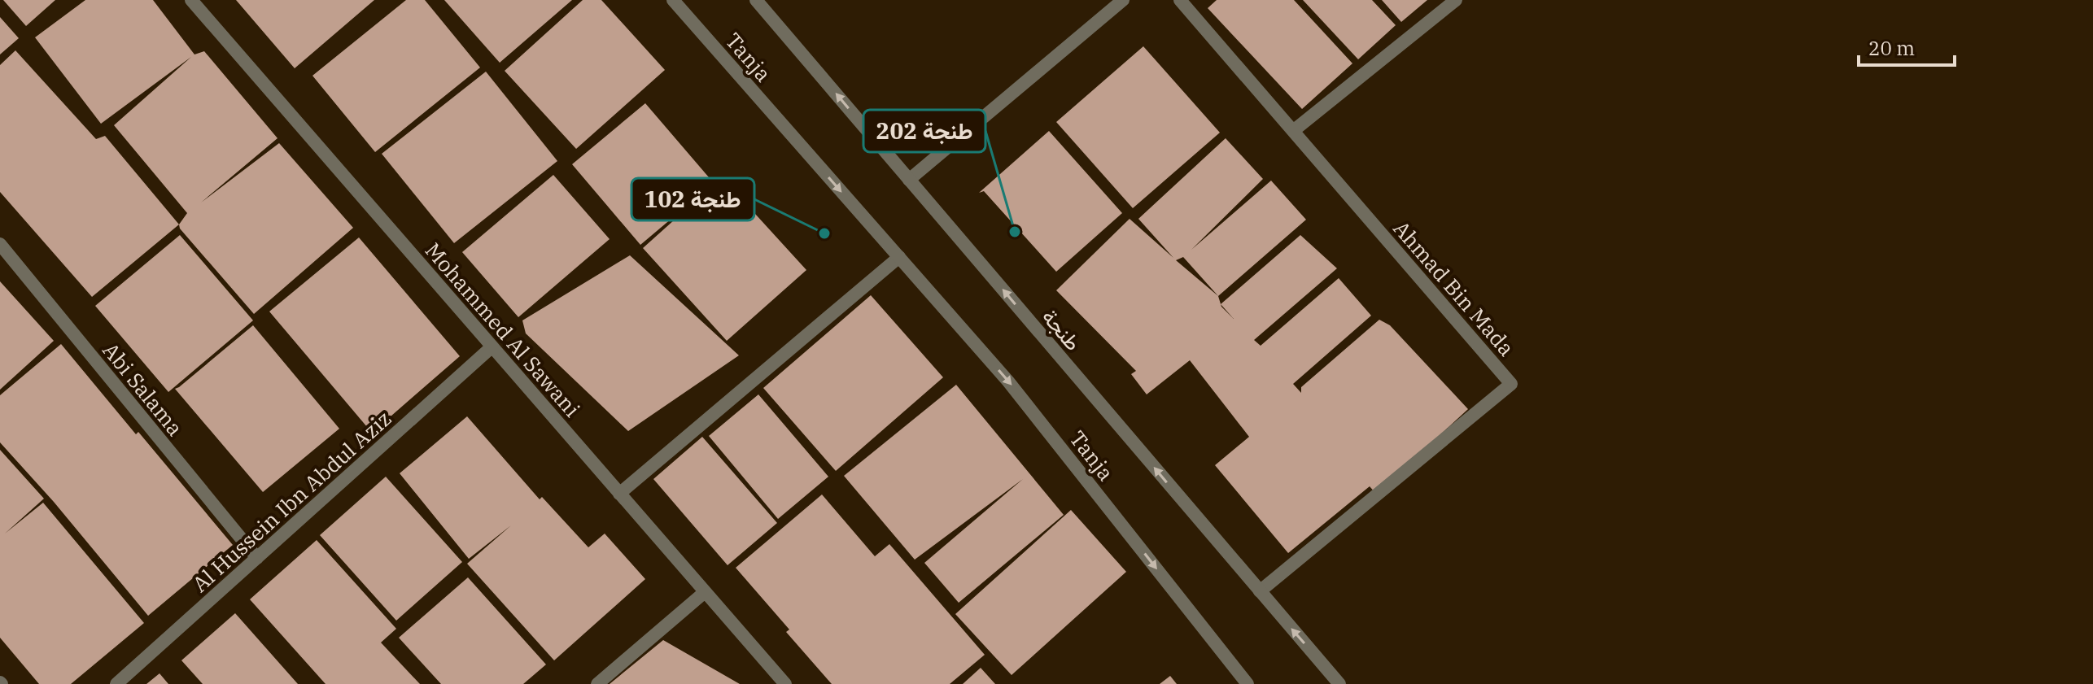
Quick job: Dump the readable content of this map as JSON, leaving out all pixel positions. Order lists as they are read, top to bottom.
{
  "streets": {
    "street": [
      "Tanja",
      "Ahmad Bin Mada",
      "Mohammed Al Sawani",
      "طنجة",
      "Abi Salama",
      "Al Hussein Ibn Abdul Aziz"
    ]
  },
  "crossings": [
    ["Ahmad Bin Mada", "طنجة"],
    ["Mohammed Al Sawani", "Al Hussein Ibn Abdul Aziz"],
    ["Abi Salama", "Al Hussein Ibn Abdul Aziz"]
  ],
  "one_way": ["Tanja", "طنجة"],
  "places": ["طنجة 202", "طنجة 102"],
  "scale_bar": "20 m"
}
